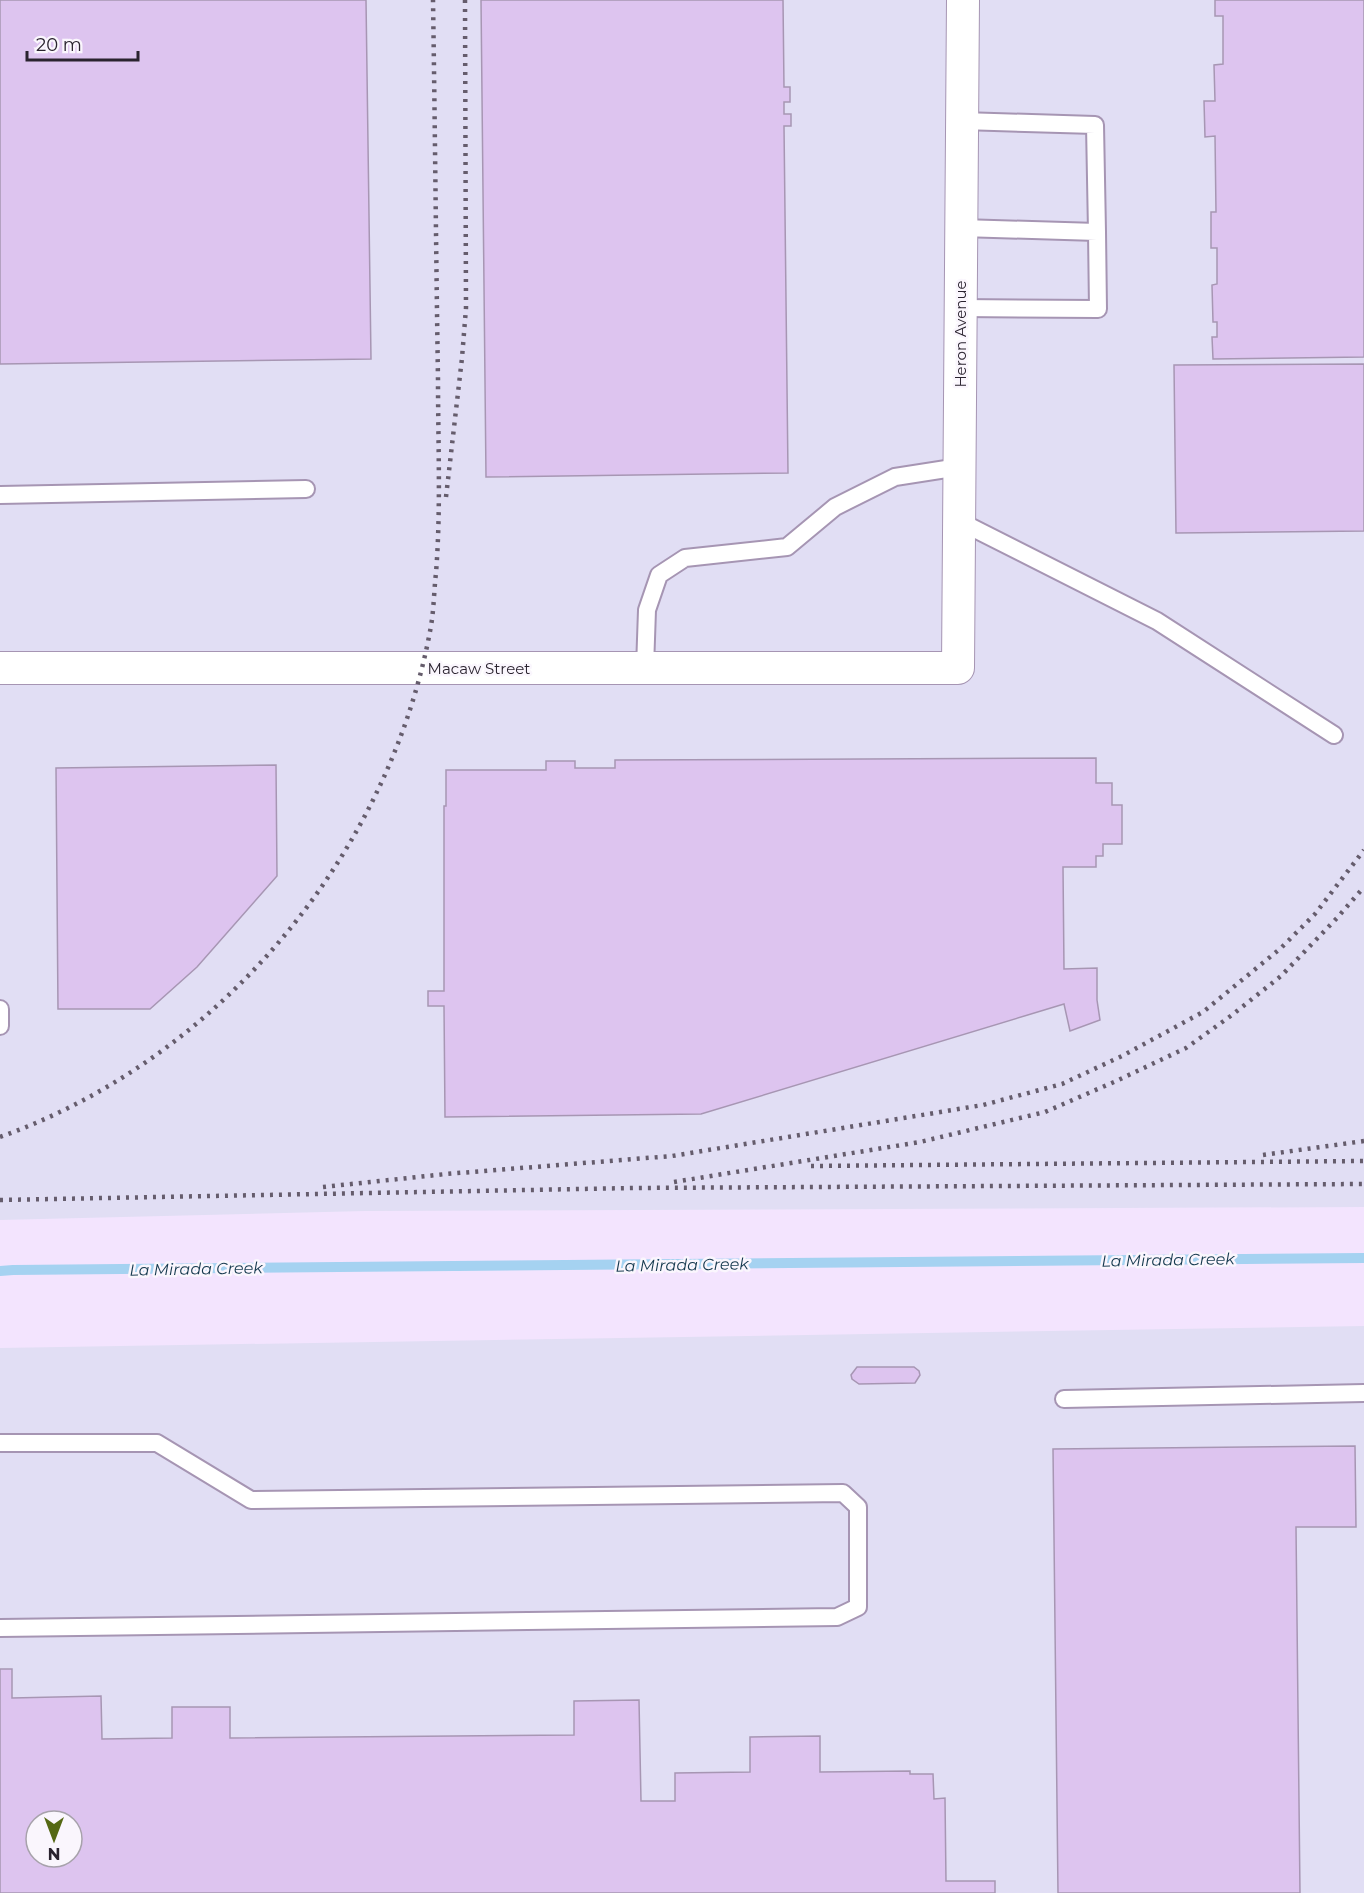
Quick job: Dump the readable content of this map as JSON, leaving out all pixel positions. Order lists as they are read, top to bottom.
{
  "streets": {
    "street": ["Heron Avenue", "Macaw Street"]
  },
  "crossings": [
    ["Heron Avenue", "Macaw Street"]
  ],
  "water": ["La Mirada Creek"],
  "scale_bar": "20 m",
  "north": "bottom"
}
